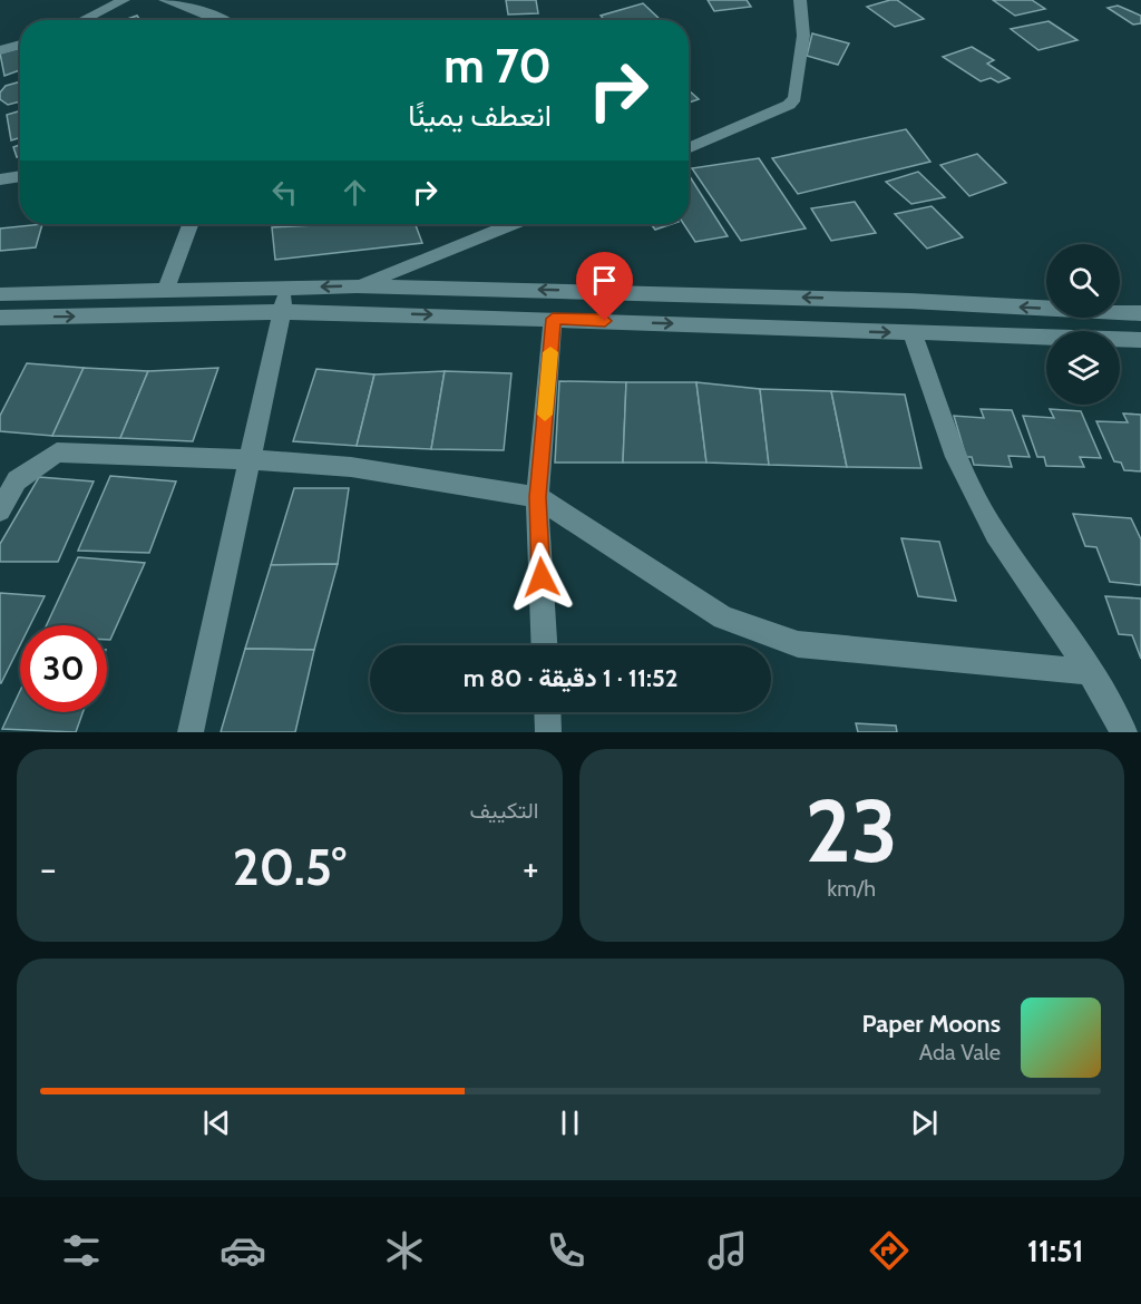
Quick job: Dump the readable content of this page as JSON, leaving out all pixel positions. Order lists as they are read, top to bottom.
{
  "page": {
    "turn": ["70 m", "انعطف يمينًا"],
    "limit": "30",
    "trip": "11:52 · 1 دقيقة · 80 m",
    "tile": [
      ["23", "km/h"],
      "التكييف"
    ],
    "heat": ["−", "20.5°", "+"],
    "song": ["Paper Moons", "Ada Vale"],
    "tabs": "11:51"
  }
}
